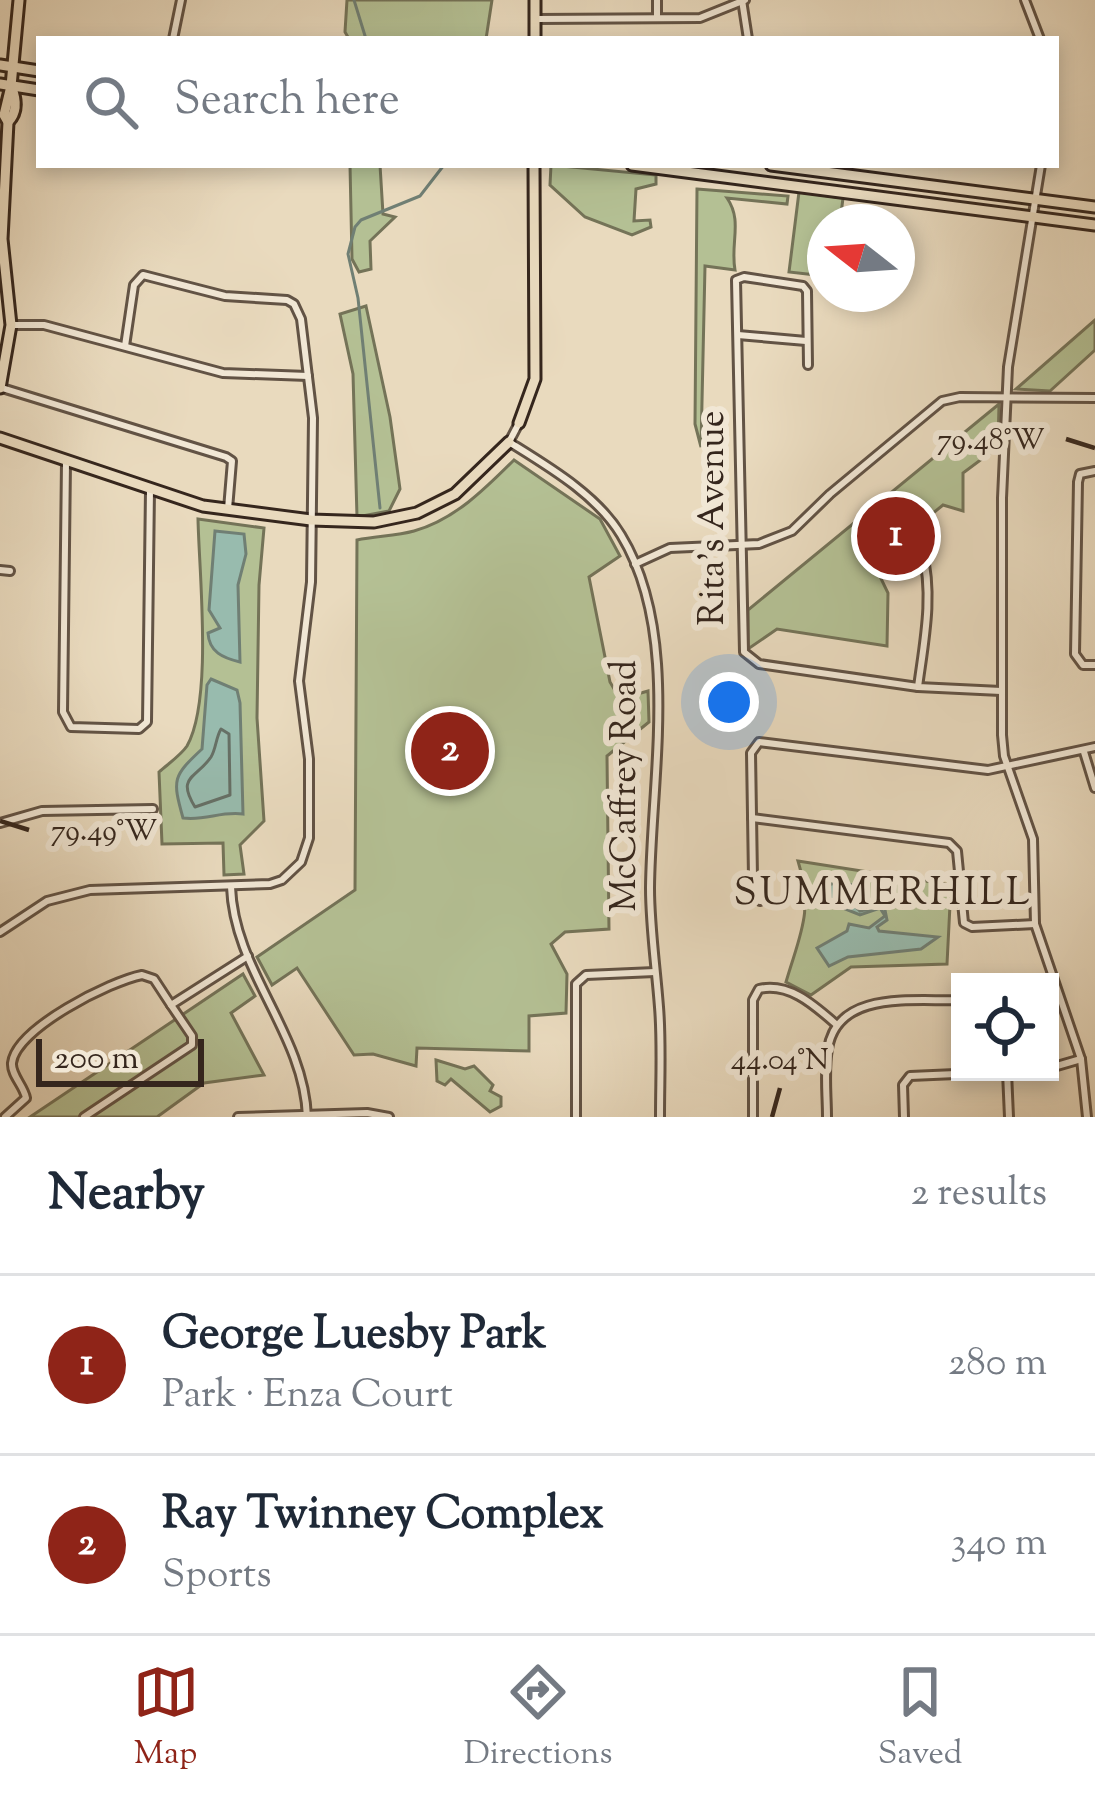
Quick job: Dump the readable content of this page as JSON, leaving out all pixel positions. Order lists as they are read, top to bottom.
{
  "streets": {
    "street": ["Rita's Avenue", "McCaffrey Road"]
  },
  "districts": ["SUMMERHILL"],
  "scale_bar": "200 m",
  "north": "left",
  "page": {
    "search": "Search here",
    "pins": ["1", "2"],
    "scale": "200 m",
    "heading": ["Nearby", "2 results"],
    "list": [
      {
        "mark": "1",
        "name": "George Luesby Park",
        "note": "Park · Enza Court",
        "value": "280 m"
      },
      {
        "mark": "2",
        "name": "Ray Twinney Complex",
        "note": "Sports",
        "value": "340 m"
      }
    ],
    "nav": ["Map", "Directions", "Saved"]
  },
  "coordinates": ["79.48°W", "79.49°W", "44.04°N"]
}
